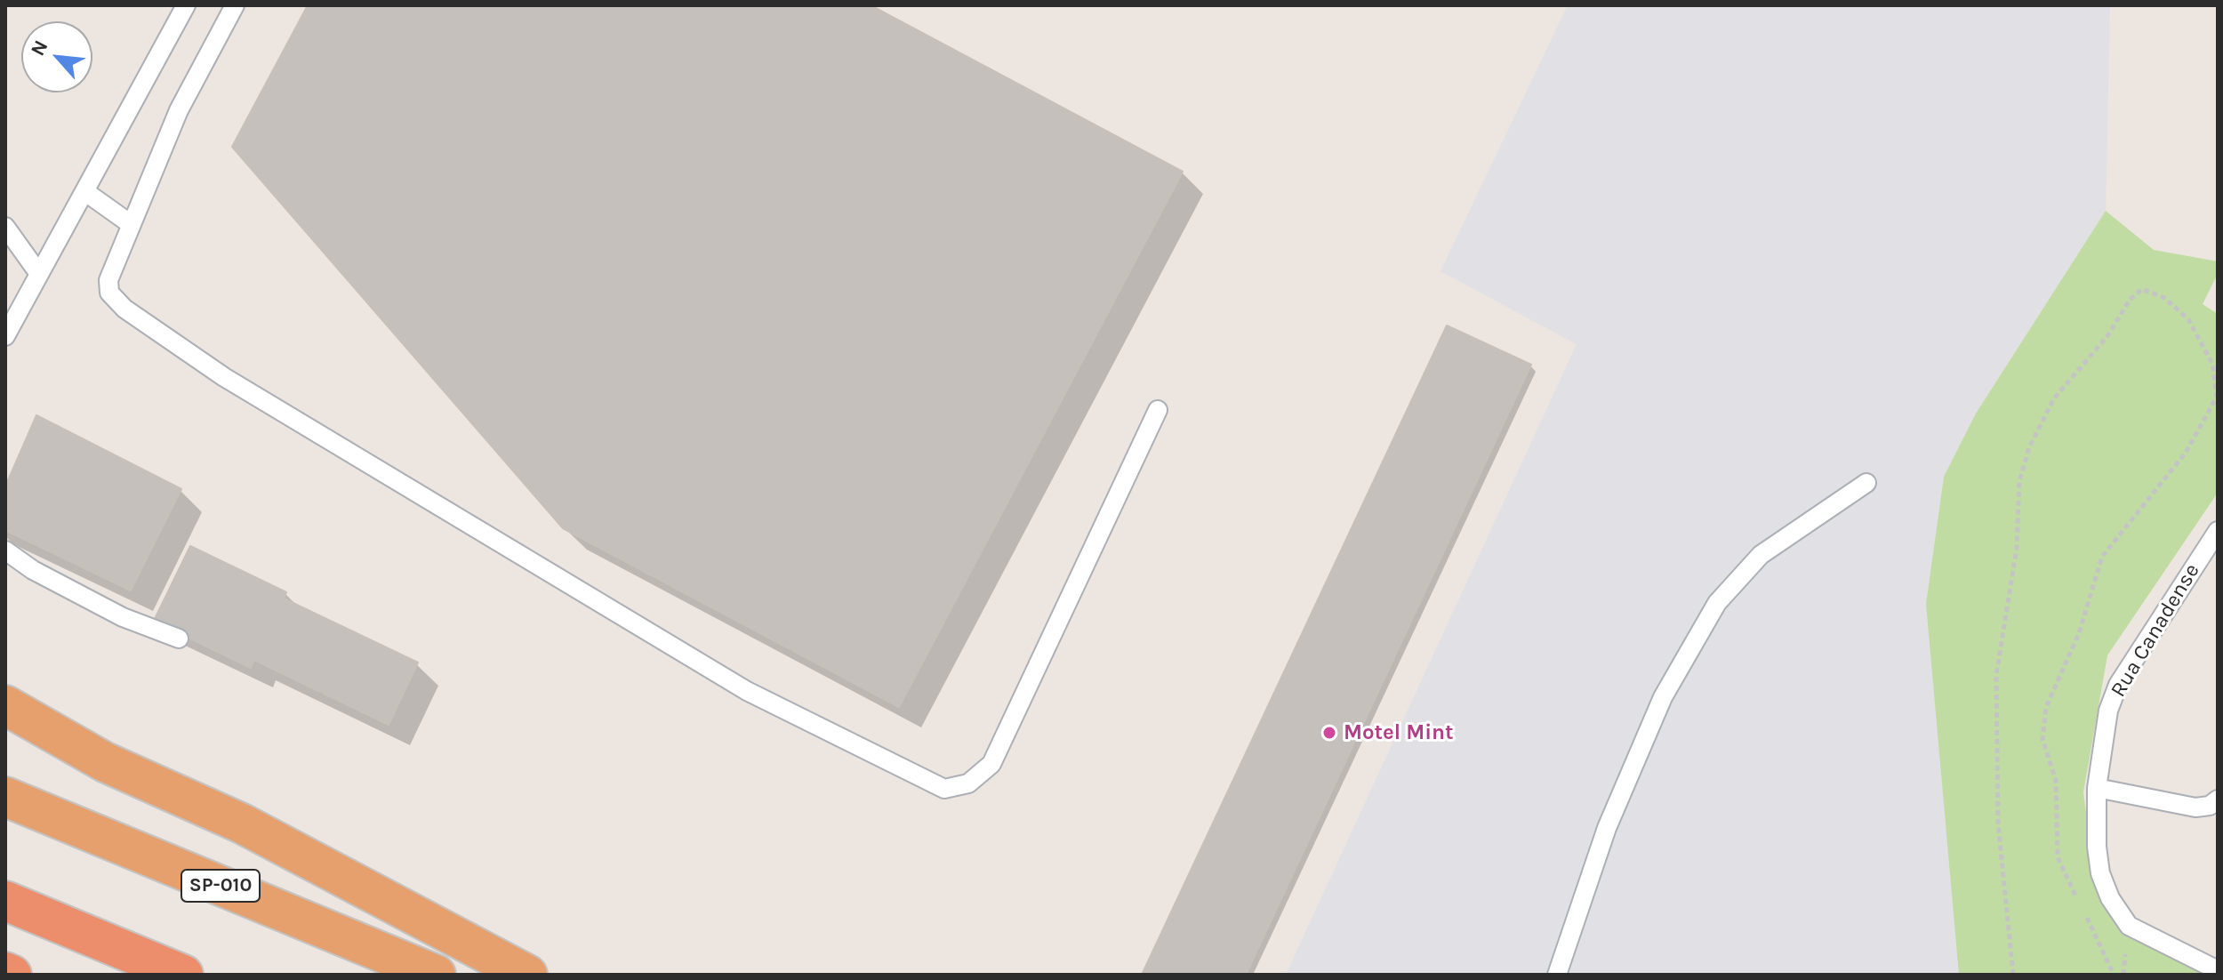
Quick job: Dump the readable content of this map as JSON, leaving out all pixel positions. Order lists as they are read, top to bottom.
{
  "streets": {
    "highway": ["SP-010"],
    "lane": ["Rua Canadense"]
  },
  "places": ["Motel Mint"],
  "north": "top left"
}
